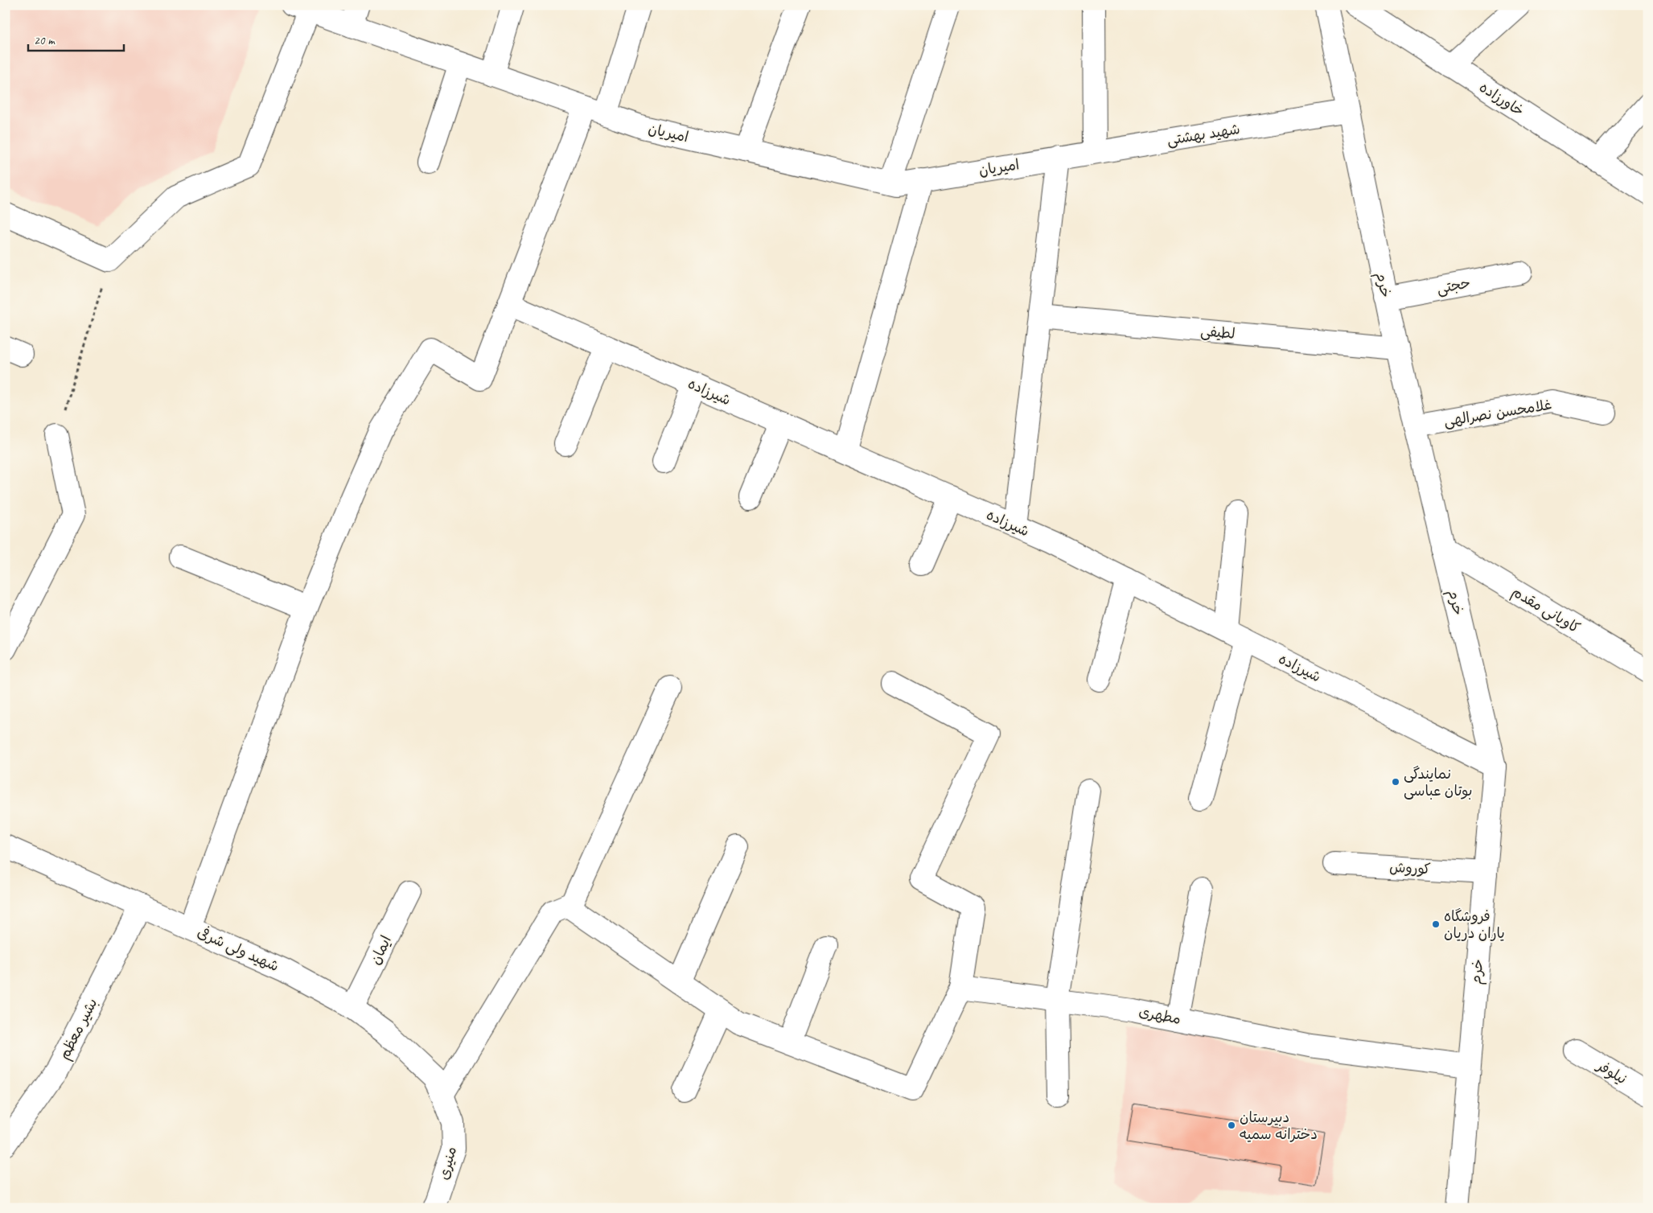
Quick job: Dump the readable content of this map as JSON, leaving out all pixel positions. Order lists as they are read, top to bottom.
{
  "streets": {
    "street": [
      "خاورزاده",
      "امیریان",
      "شهید بهشتی",
      "خرم",
      "حجتی",
      "لطیفی",
      "شیرزاده",
      "غلامحسن نصرالهی",
      "کاویانی مقدم",
      "کوروش",
      "شهید ولی شرفی",
      "ایمان",
      "مطهری",
      "بشیر معظم",
      "نیلوفر",
      "منیری"
    ]
  },
  "crossings": [
    ["امیریان", "شهید بهشتی"],
    ["شهید بهشتی", "خرم"],
    ["خرم", "حجتی"],
    ["خرم", "لطیفی"],
    ["خرم", "شیرزاده"],
    ["خرم", "غلامحسن نصرالهی"],
    ["خرم", "کاویانی مقدم"],
    ["خرم", "کوروش"],
    ["خرم", "مطهری"],
    ["شهید ولی شرفی", "ایمان"],
    ["شهید ولی شرفی", "بشیر معظم"],
    ["شهید ولی شرفی", "منیری"]
  ],
  "places": ["نمایندگی بوتان عباسی", "فروشگاه یاران دریان", "دبیرستان دخترانه سمیه"],
  "scale_bar": "20 m"
}
